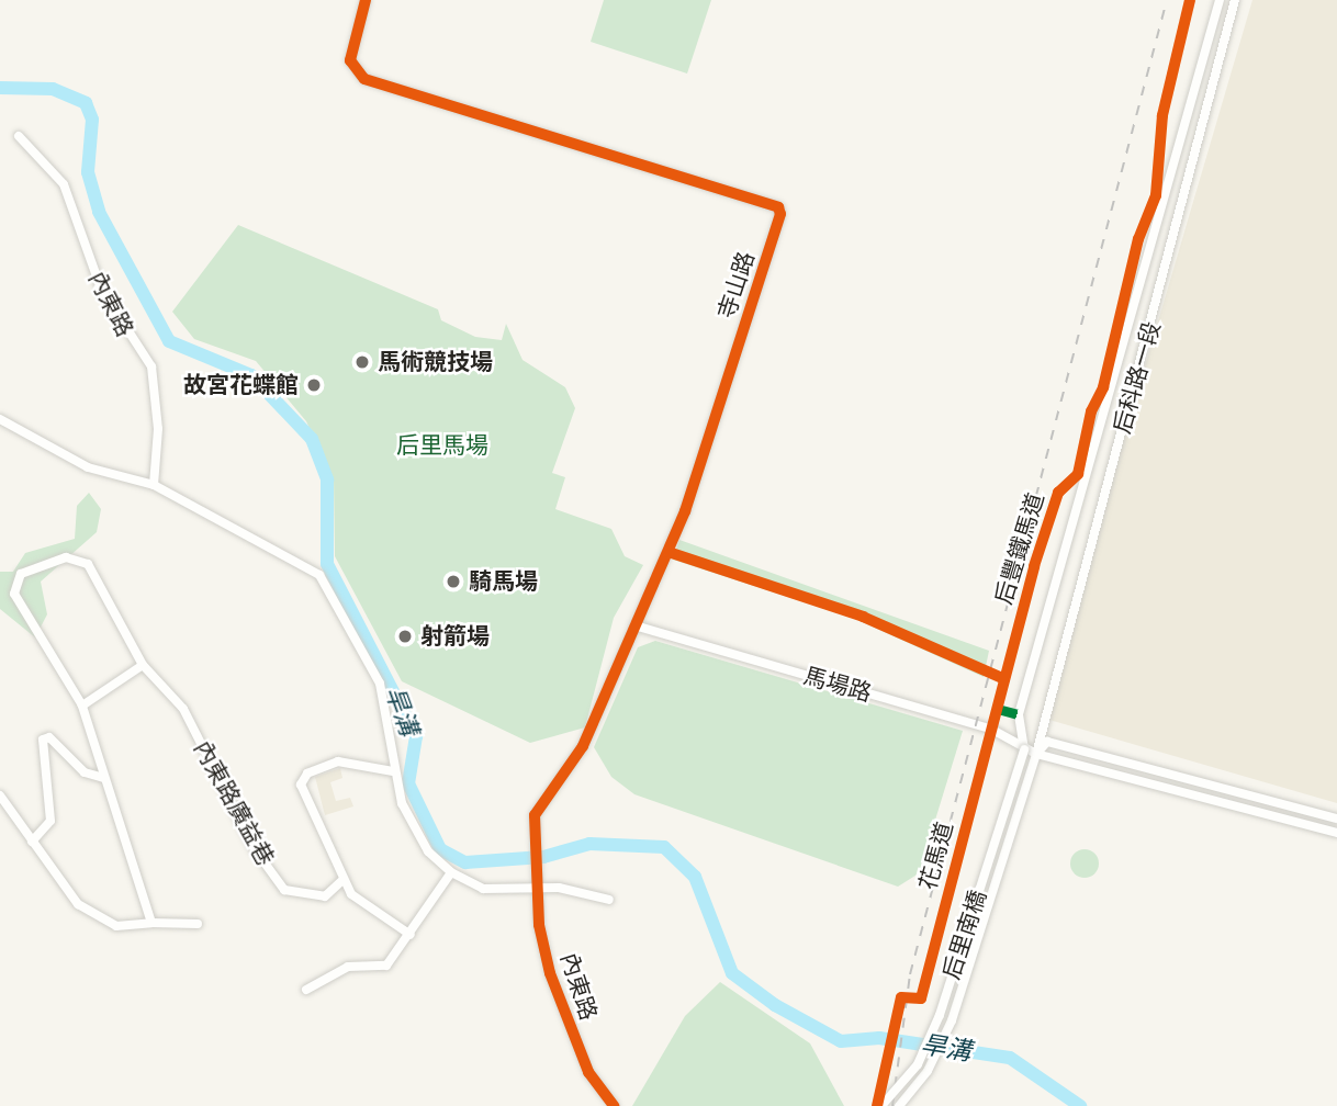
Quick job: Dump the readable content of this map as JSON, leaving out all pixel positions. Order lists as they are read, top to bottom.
{
  "streets": {
    "street": [
      "寺山路",
      "內東路",
      "后科路一段",
      "馬場路",
      "內東路廣益巷",
      "后里南橋"
    ],
    "cycle path": ["后豐鐵馬道"]
  },
  "crossings": [
    ["寺山路", "內東路"],
    ["寺山路", "馬場路"],
    ["后科路一段", "馬場路"],
    ["后科路一段", "后里南橋"],
    ["馬場路", "后里南橋"]
  ],
  "water": ["旱溝"],
  "parks": ["后里馬場"],
  "places": [
    "馬術競技場",
    "故宮花蝶館",
    "騎馬場",
    "射箭場"
  ]
}
